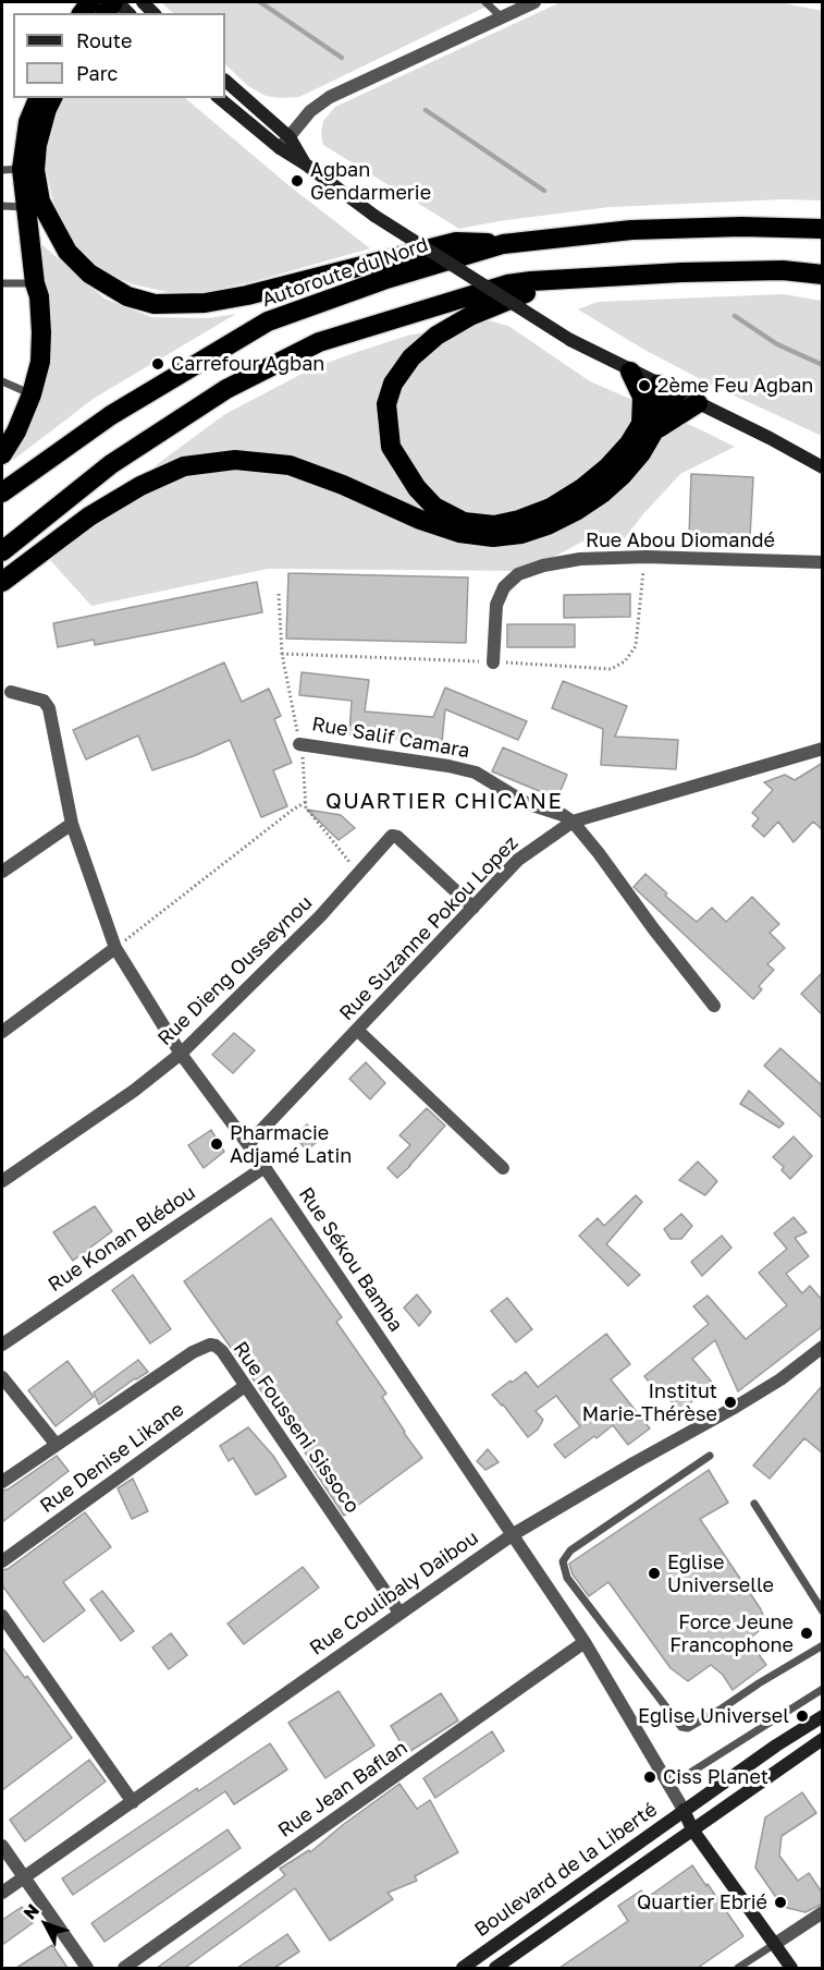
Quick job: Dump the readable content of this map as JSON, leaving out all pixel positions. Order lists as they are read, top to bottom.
{
  "streets": {
    "highway": ["Autoroute du Nord"],
    "street": [
      "Rue Abou Diomandé",
      "Rue Salif Camara",
      "Rue Suzanne Pokou Lopez",
      "Rue Dieng Ousseynou",
      "Rue Konan Blédou",
      "Rue Sékou Bamba",
      "Rue Fousseni Sissoco",
      "Rue Denise Likane",
      "Rue Coulibaly Daibou",
      "Rue Jean Baflan",
      "Boulevard de la Liberté"
    ]
  },
  "crossings": [
    ["Rue Salif Camara", "Rue Suzanne Pokou Lopez"],
    ["Rue Suzanne Pokou Lopez", "Rue Dieng Ousseynou"],
    ["Rue Suzanne Pokou Lopez", "Rue Sékou Bamba"],
    ["Rue Dieng Ousseynou", "Rue Sékou Bamba"],
    ["Rue Konan Blédou", "Rue Sékou Bamba"],
    ["Rue Sékou Bamba", "Rue Coulibaly Daibou"],
    ["Rue Sékou Bamba", "Rue Jean Baflan"],
    ["Rue Sékou Bamba", "Boulevard de la Liberté"],
    ["Rue Fousseni Sissoco", "Rue Denise Likane"],
    ["Rue Fousseni Sissoco", "Rue Coulibaly Daibou"]
  ],
  "districts": ["QUARTIER CHICANE"],
  "places": [
    "Agban Gendarmerie",
    "Carrefour Agban",
    "2ème Feu Agban",
    "Pharmacie Adjamé Latin",
    "Institut Marie-Thérèse",
    "Eglise Universelle",
    "Force Jeune Francophone",
    "Eglise Universel",
    "Ciss Planet",
    "Quartier Ebrié"
  ],
  "legend": ["Route", "Parc"],
  "north": "top left"
}
